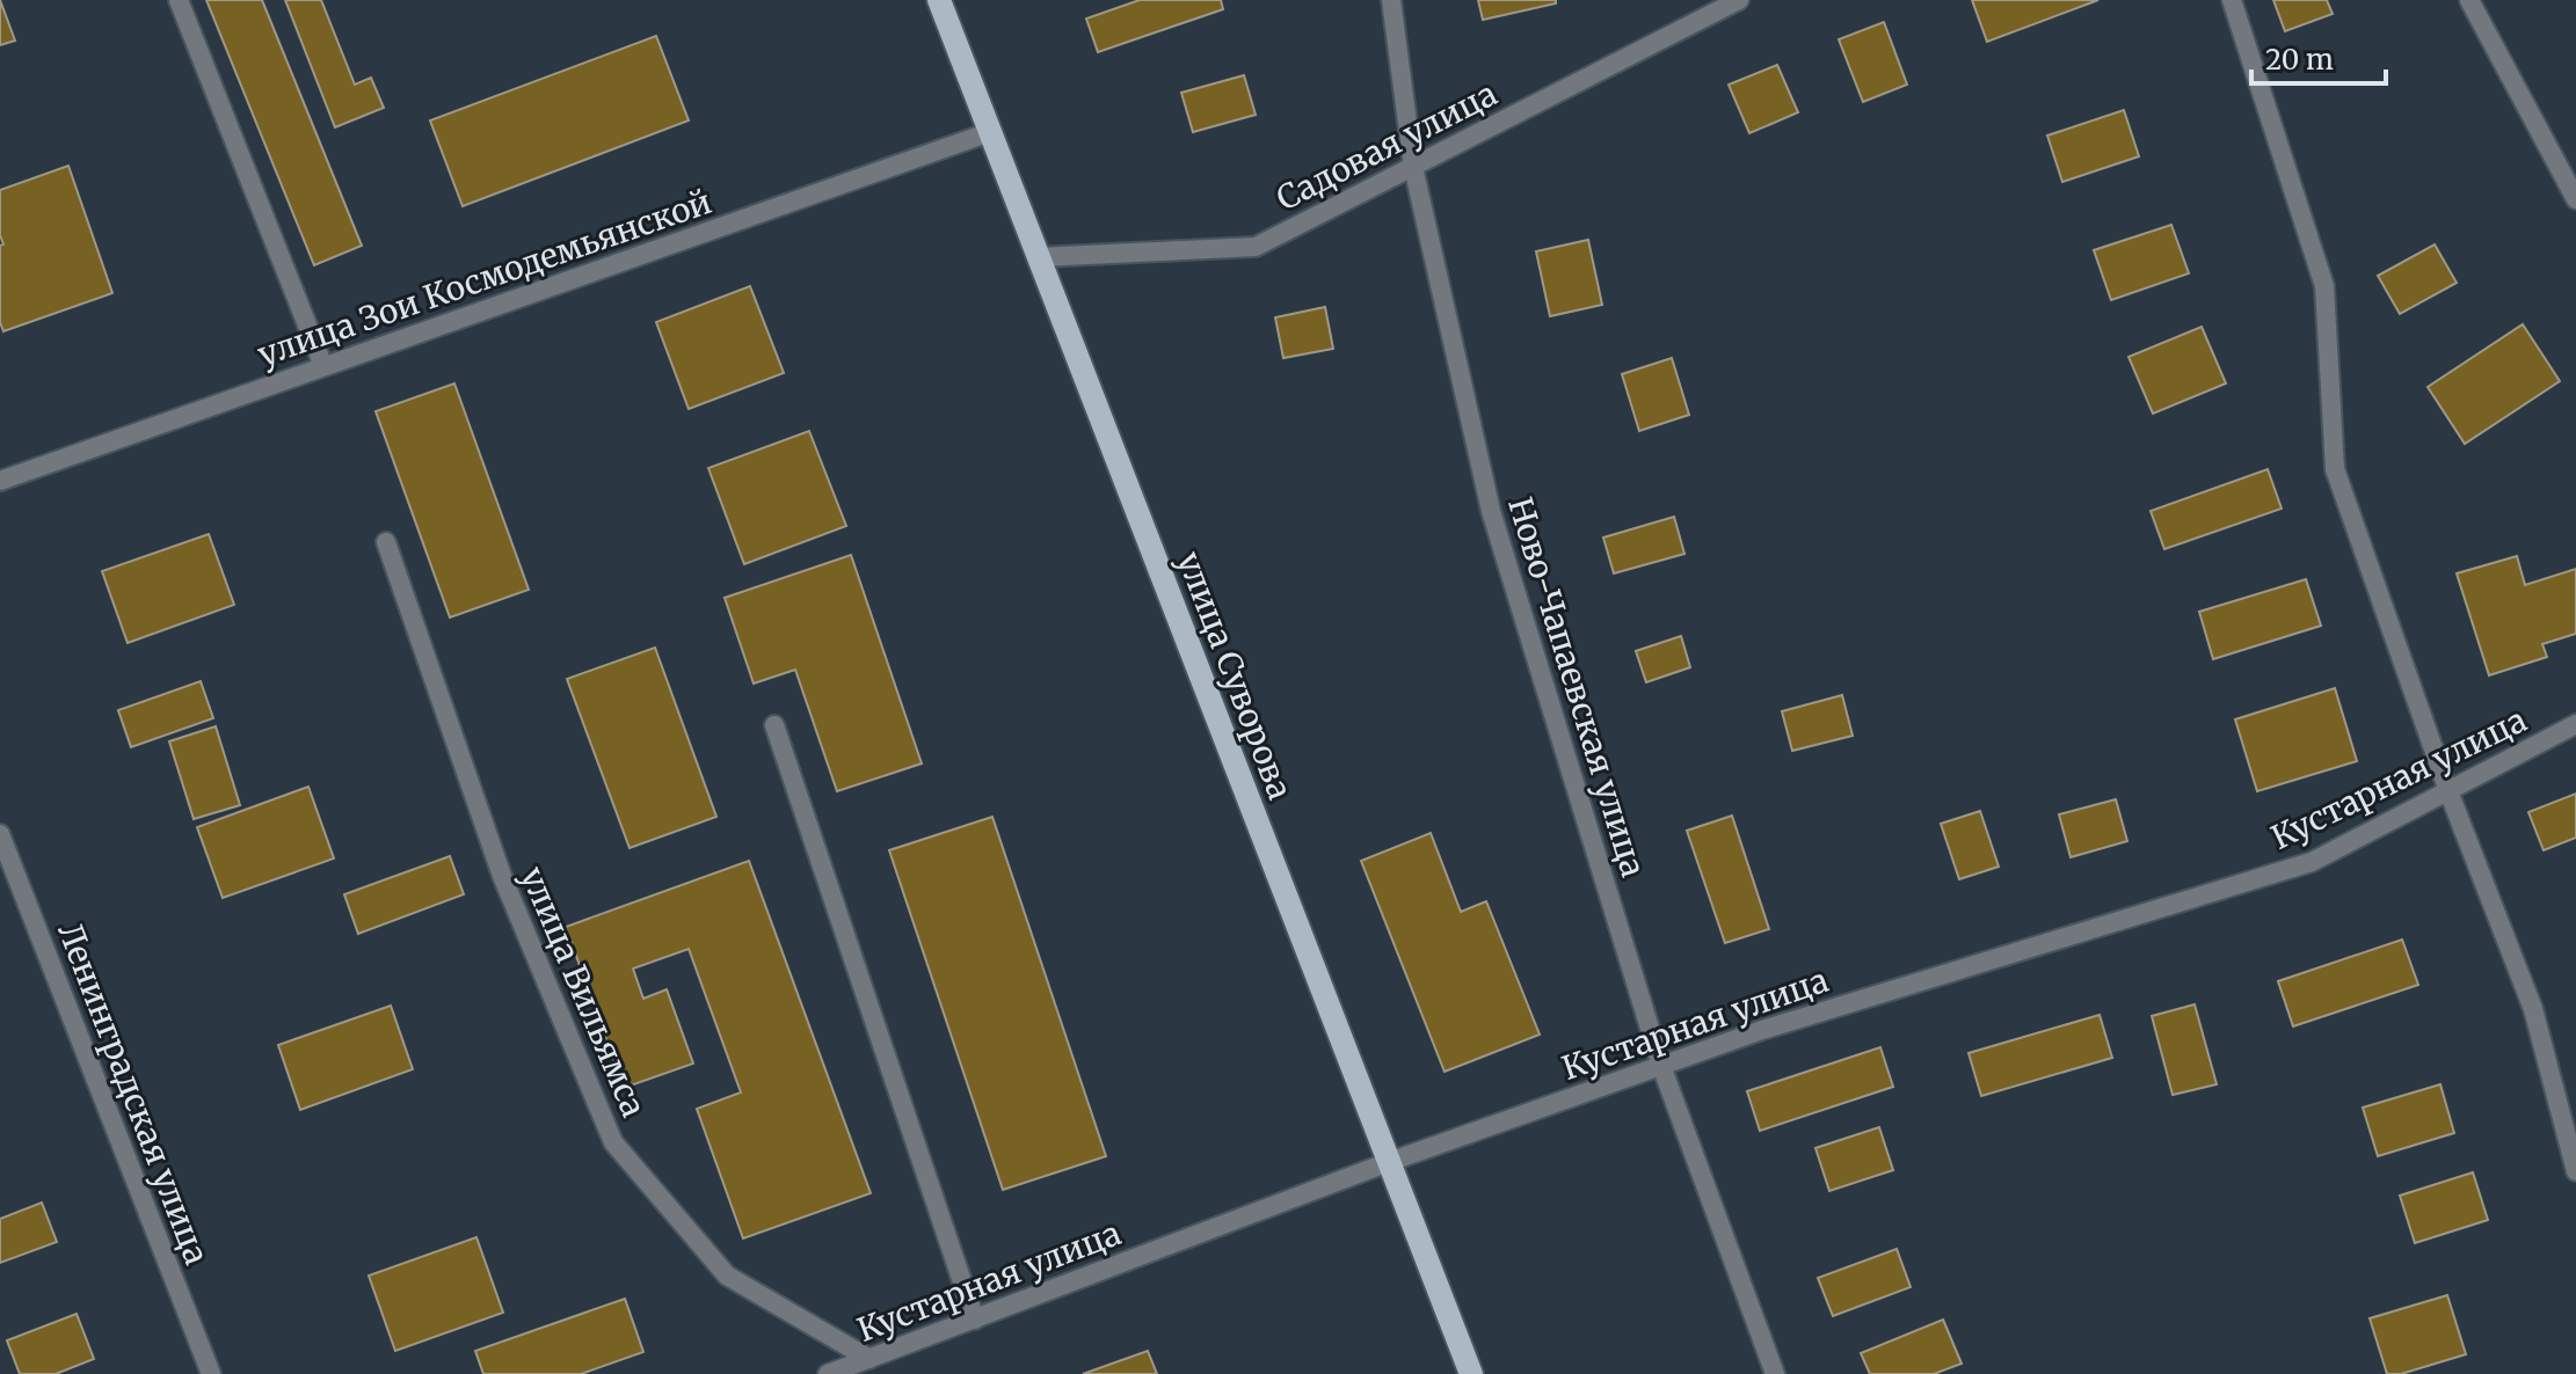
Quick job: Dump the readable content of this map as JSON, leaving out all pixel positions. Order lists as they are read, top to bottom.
{
  "streets": {
    "main road": ["улица Суворова"],
    "street": [
      "Садовая улица",
      "улица Зои Космодемьянской",
      "Ново-Чапаевская улица",
      "Кустарная улица",
      "улица Вильямса",
      "Ленинградская улица"
    ]
  },
  "crossings": [
    ["Садовая улица", "улица Суворова"],
    ["Садовая улица", "Ново-Чапаевская улица"],
    ["улица Зои Космодемьянской", "улица Суворова"],
    ["улица Суворова", "Кустарная улица"],
    ["Ново-Чапаевская улица", "Кустарная улица"],
    ["Кустарная улица", "улица Вильямса"]
  ],
  "scale_bar": "20 m"
}
